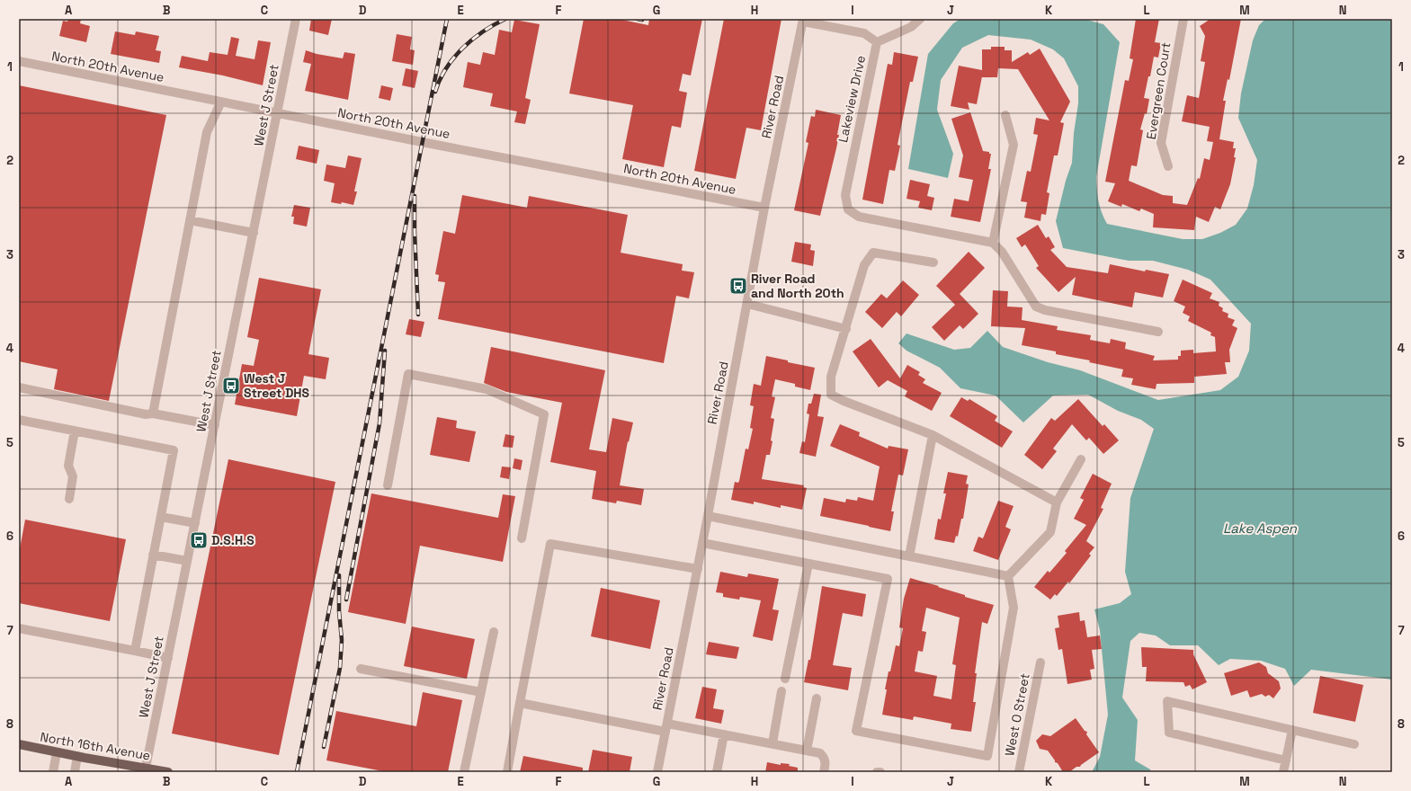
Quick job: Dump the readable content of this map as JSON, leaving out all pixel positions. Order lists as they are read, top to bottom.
{
  "streets": {
    "main road": ["North 16th Avenue"],
    "street": [
      "North 20th Avenue",
      "Evergreen Court",
      "Lakeview Drive",
      "West J Street",
      "River Road",
      "West O Street"
    ]
  },
  "crossings": [
    ["North 20th Avenue", "West J Street"],
    ["North 20th Avenue", "River Road"],
    ["West J Street", "North 16th Avenue"]
  ],
  "water": ["Lake Aspen"],
  "places": {
    "bus stop": ["River Road and North 20th", "West J Street DHS", "D.S.H.S"]
  },
  "grid": {
    "columns": [
      "A",
      "B",
      "C",
      "D",
      "E",
      "F",
      "G",
      "H",
      "I",
      "J",
      "K",
      "L",
      "M",
      "N"
    ],
    "rows": [
      "1",
      "2",
      "3",
      "4",
      "5",
      "6",
      "7",
      "8"
    ]
  }
}
